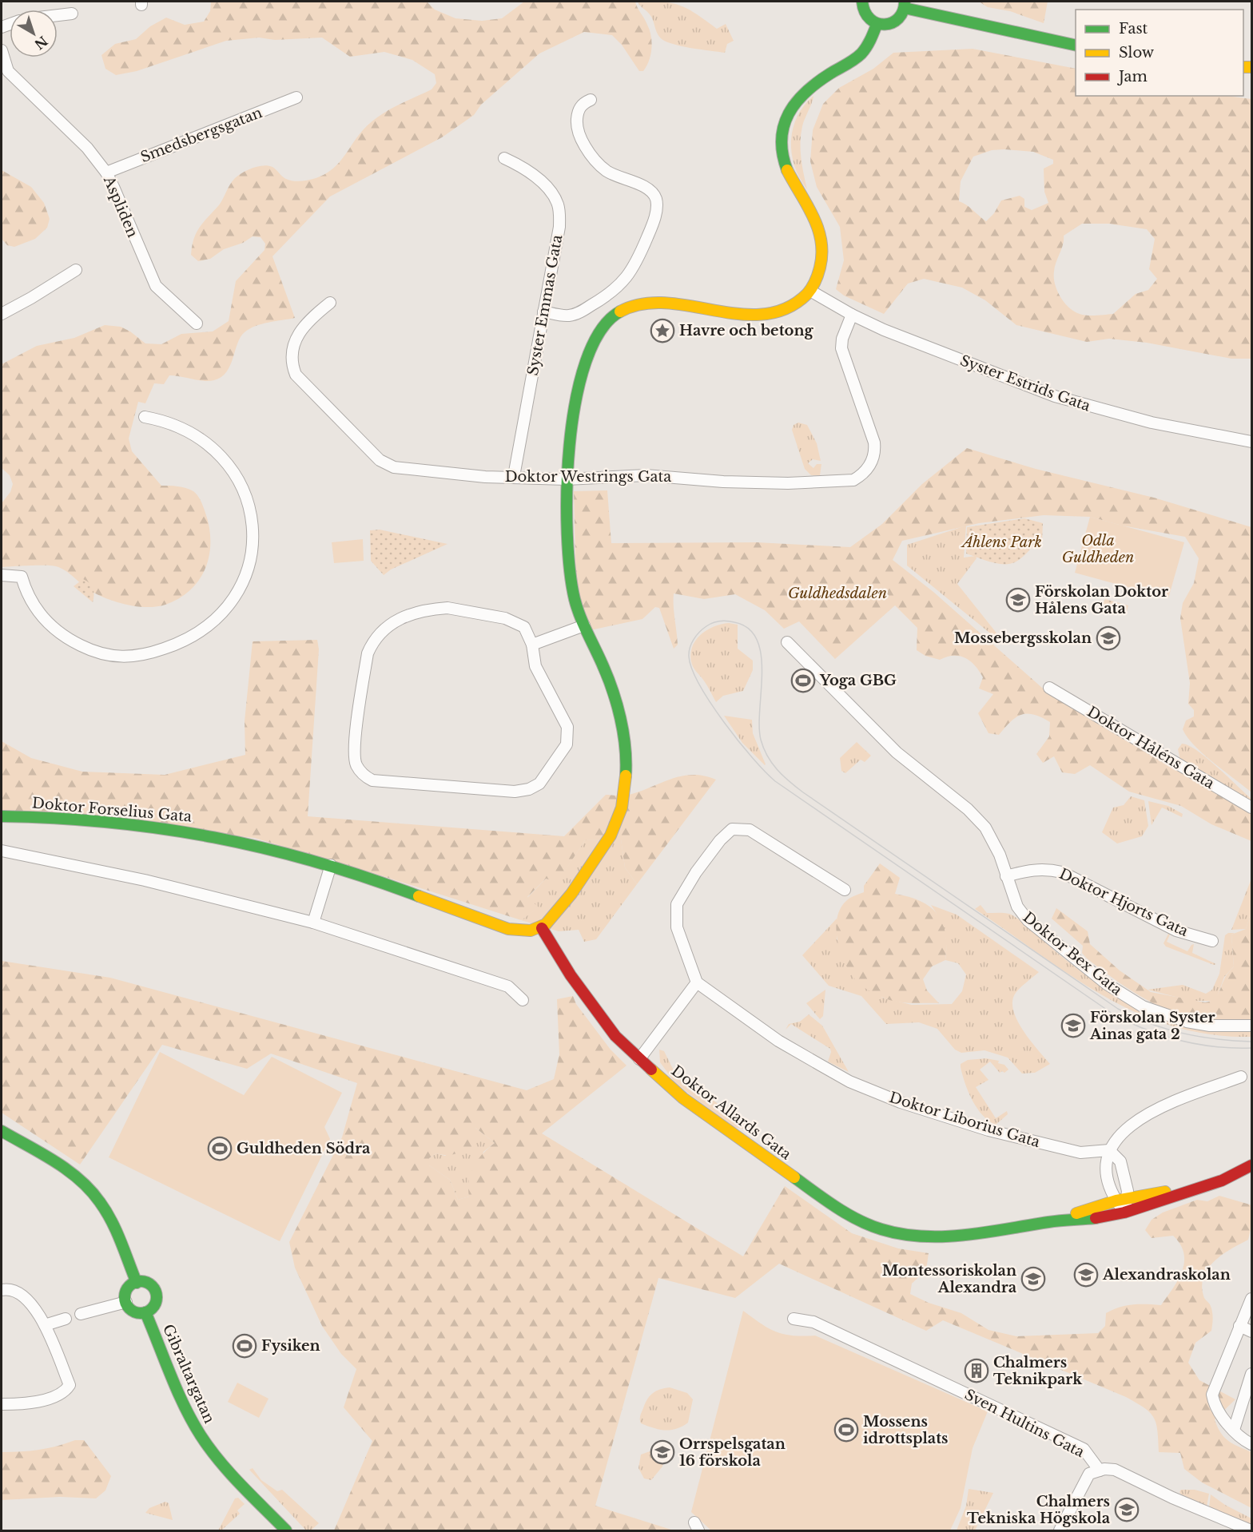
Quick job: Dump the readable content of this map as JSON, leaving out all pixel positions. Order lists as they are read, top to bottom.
{
  "streets": {
    "street": [
      "Smedsbergsgatan",
      "Aspliden",
      "Syster Emmas Gata",
      "Syster Estrids Gata",
      "Doktor Westrings Gata",
      "Doktor Håléns Gata",
      "Doktor Forselius Gata",
      "Doktor Hjorts Gata",
      "Doktor Bex Gata",
      "Doktor Allards Gata",
      "Doktor Liborius Gata",
      "Gibraltargatan",
      "Sven Hultins Gata"
    ]
  },
  "crossings": [
    ["Smedsbergsgatan", "Aspliden"],
    ["Syster Emmas Gata", "Doktor Westrings Gata"],
    ["Syster Estrids Gata", "Doktor Westrings Gata"],
    ["Doktor Forselius Gata", "Doktor Allards Gata"],
    ["Doktor Hjorts Gata", "Doktor Bex Gata"]
  ],
  "parks": ["Odla Guldheden", "Åhlens Park", "Guldhedsdalen"],
  "places": {
    "place": ["Havre och betong"],
    "school or university": [
      "Förskolan Doktor Hålens Gata",
      "Mossebergsskolan",
      "Förskolan Syster Ainas gata 2",
      "Alexandraskolan",
      "Montessoriskolan Alexandra",
      "Orrspelsgatan 16 förskola",
      "Chalmers Tekniska Högskola"
    ],
    "sports": [
      "Yoga GBG",
      "Guldheden Södra",
      "Fysiken",
      "Mossens idrottsplats"
    ],
    "building": ["Chalmers Teknikpark"]
  },
  "legend": ["Fast", "Slow", "Jam"],
  "north": "bottom right"
}
